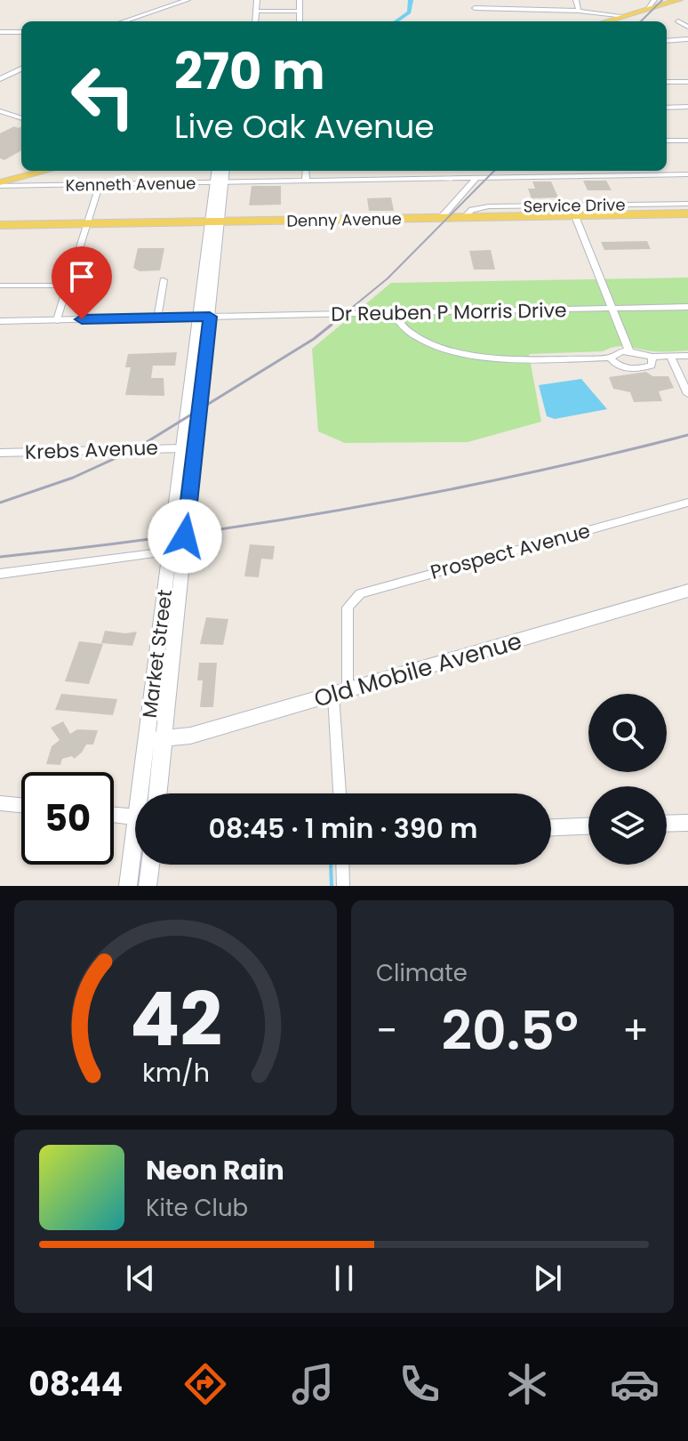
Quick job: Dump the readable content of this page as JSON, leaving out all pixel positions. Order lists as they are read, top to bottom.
{
  "streets": {
    "main road": ["Denny Avenue", "Market Street", "Old Mobile Avenue"],
    "street": [
      "Kenneth Avenue",
      "Service Drive",
      "Dr Reuben P Morris Drive",
      "Krebs Avenue",
      "Prospect Avenue"
    ]
  },
  "crossings": [
    ["Kenneth Avenue", "Market Street"],
    ["Service Drive", "Denny Avenue"],
    ["Denny Avenue", "Market Street"],
    ["Dr Reuben P Morris Drive", "Market Street"],
    ["Krebs Avenue", "Market Street"],
    ["Prospect Avenue", "Old Mobile Avenue"],
    ["Market Street", "Old Mobile Avenue"]
  ],
  "page": {
    "turn": ["270 m", "Live Oak Avenue"],
    "limit": "50",
    "trip": "08:45 · 1 min · 390 m",
    "tile": "Climate",
    "heat": ["−", "20.5°", "+"],
    "song": ["Neon Rain", "Kite Club"],
    "tabs": "08:44",
    "gauge": ["42", "km/h"]
  }
}
